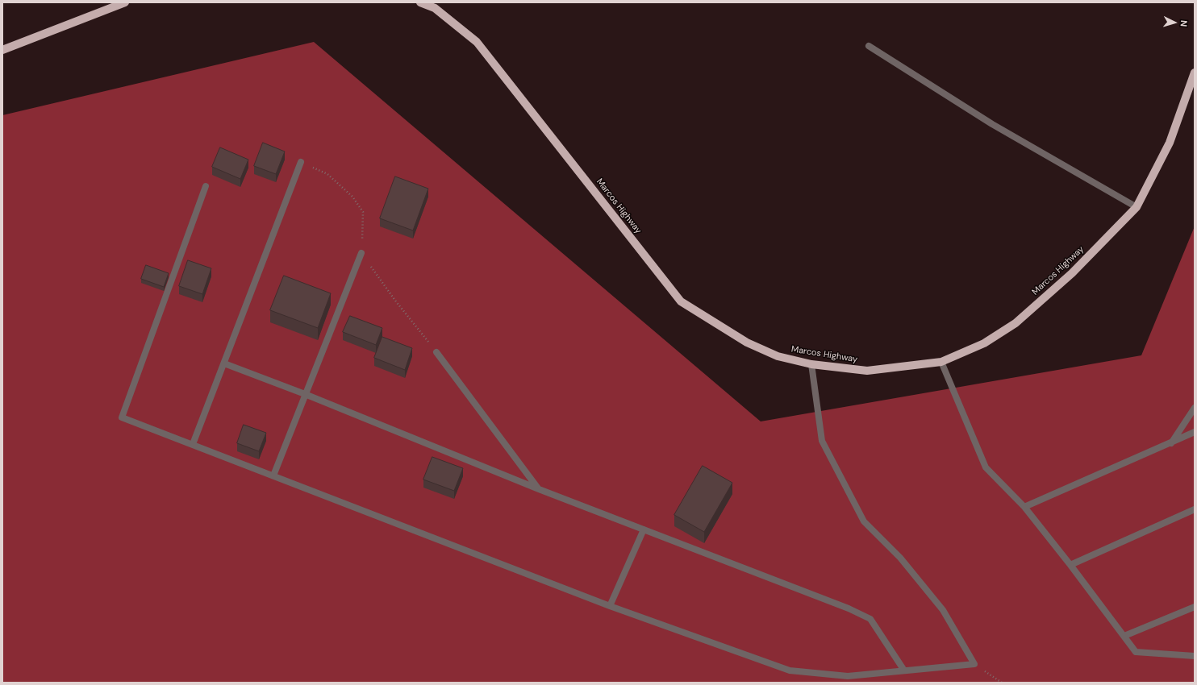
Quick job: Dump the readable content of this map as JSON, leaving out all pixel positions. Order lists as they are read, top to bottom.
{
  "streets": {
    "main road": ["Marcos Highway"]
  },
  "north": "right"
}
